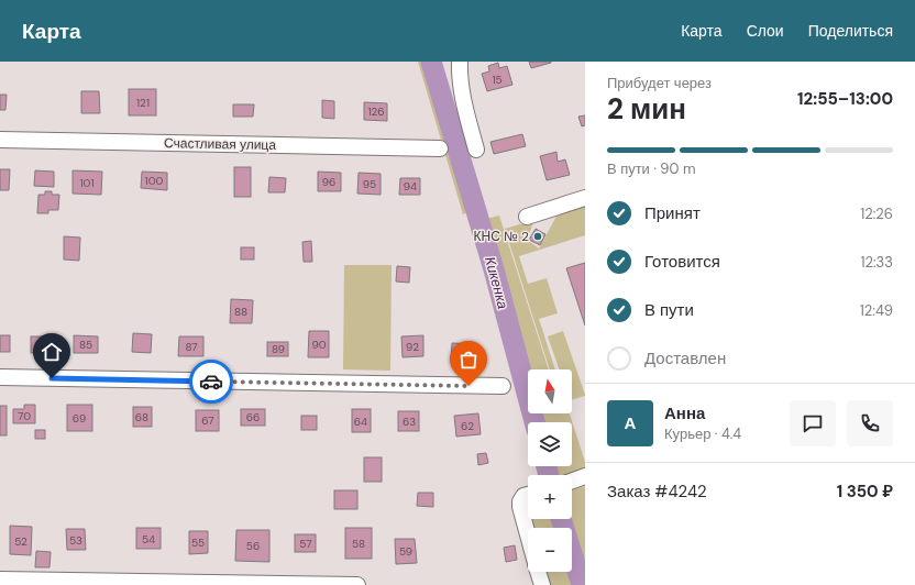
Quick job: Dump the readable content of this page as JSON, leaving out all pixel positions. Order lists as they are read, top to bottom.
{
  "streets": {
    "street": ["Счастливая улица"]
  },
  "water": ["Кикенка"],
  "places": ["КНС № 2"],
  "house_numbers": [
    "15",
    "121",
    "126",
    "100",
    "96",
    "101",
    "95",
    "94",
    "88",
    "85",
    "90",
    "87",
    "92",
    "89",
    "70",
    "68",
    "66",
    "69",
    "67",
    "64",
    "63",
    "62",
    "54",
    "53",
    "52",
    "55",
    "57",
    "58",
    "56",
    "59"
  ],
  "north": "top",
  "page": {
    "header": "Карта",
    "nav": ["Карта", "Слои", "Поделиться"],
    "heading": ["2 мин", "Прибудет через", "12:55–13:00"],
    "panel": [
      "Анна",
      "Курьер · 4.4",
      "Заказ #4242",
      "1 350 ₽"
    ],
    "bar": "В пути · 90 m",
    "list": [
      ["Принят", "12:26"],
      ["Готовится", "12:33"],
      ["В пути", "12:49"],
      "Доставлен"
    ],
    "map_buttons": ["+", "−"],
    "round": "А"
  }
}
